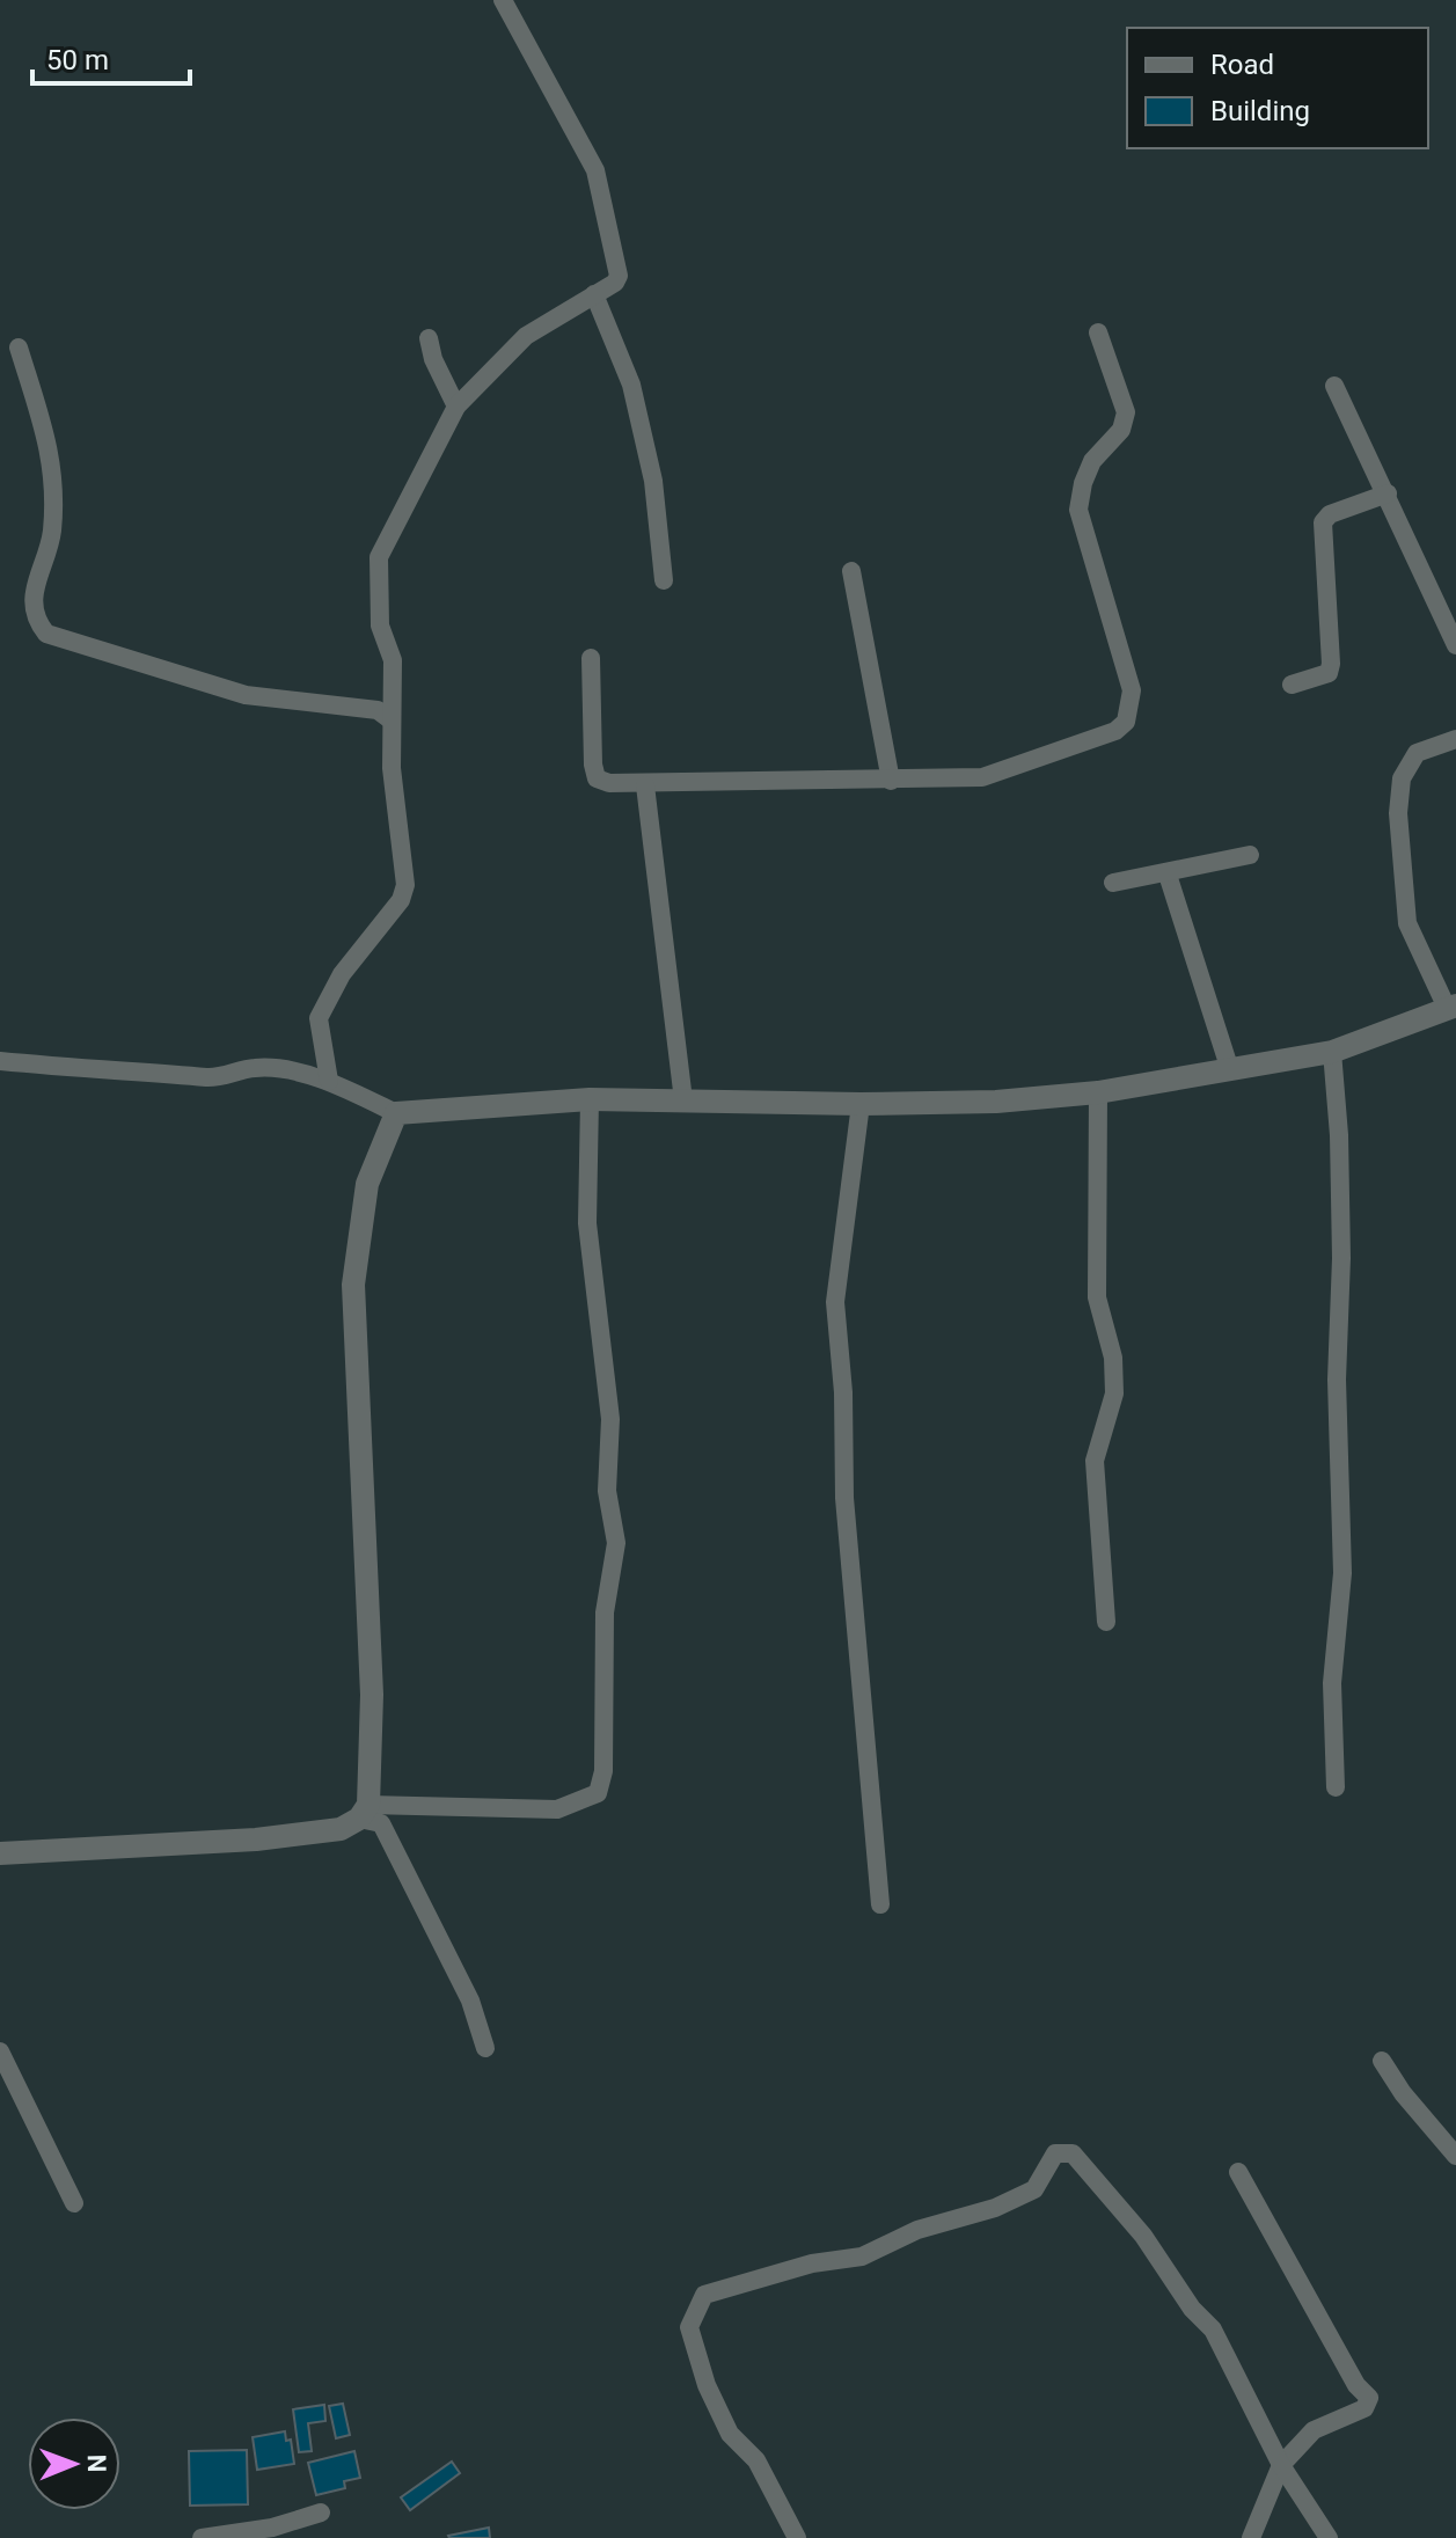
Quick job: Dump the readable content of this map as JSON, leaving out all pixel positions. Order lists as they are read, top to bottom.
{
  "legend": ["Road", "Building"],
  "scale_bar": "50 m",
  "north": "right"
}
